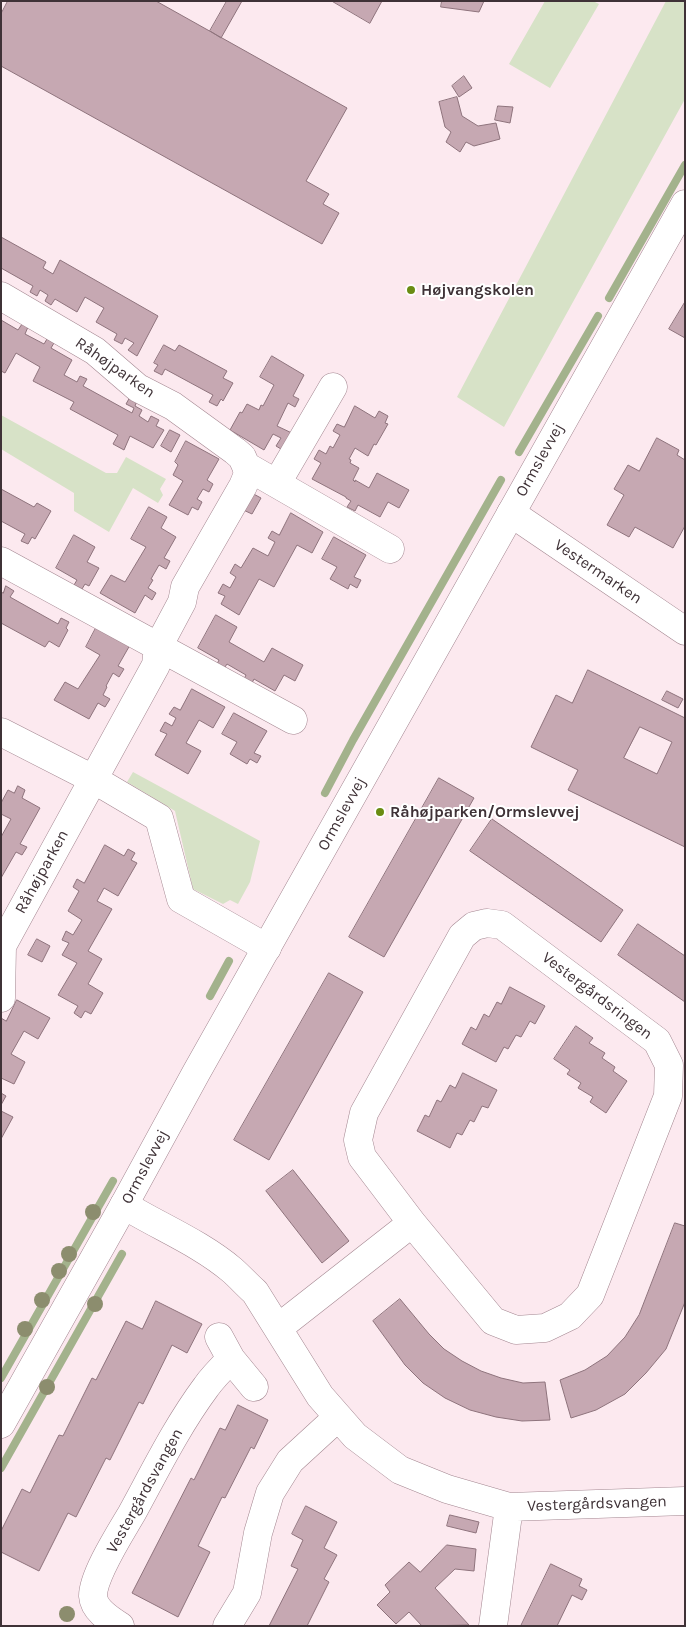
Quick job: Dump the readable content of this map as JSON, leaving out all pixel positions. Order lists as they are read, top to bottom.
{
  "streets": {
    "street": [
      "Råhøjparken",
      "Ormslevvej",
      "Vestermarken",
      "Vestergårdsringen",
      "Vestergårdsvangen"
    ]
  },
  "crossings": [
    ["Ormslevvej", "Vestermarken"],
    ["Ormslevvej", "Vestergårdsvangen"]
  ],
  "places": ["Højvangskolen", "Råhøjparken/Ormslevvej"]
}
